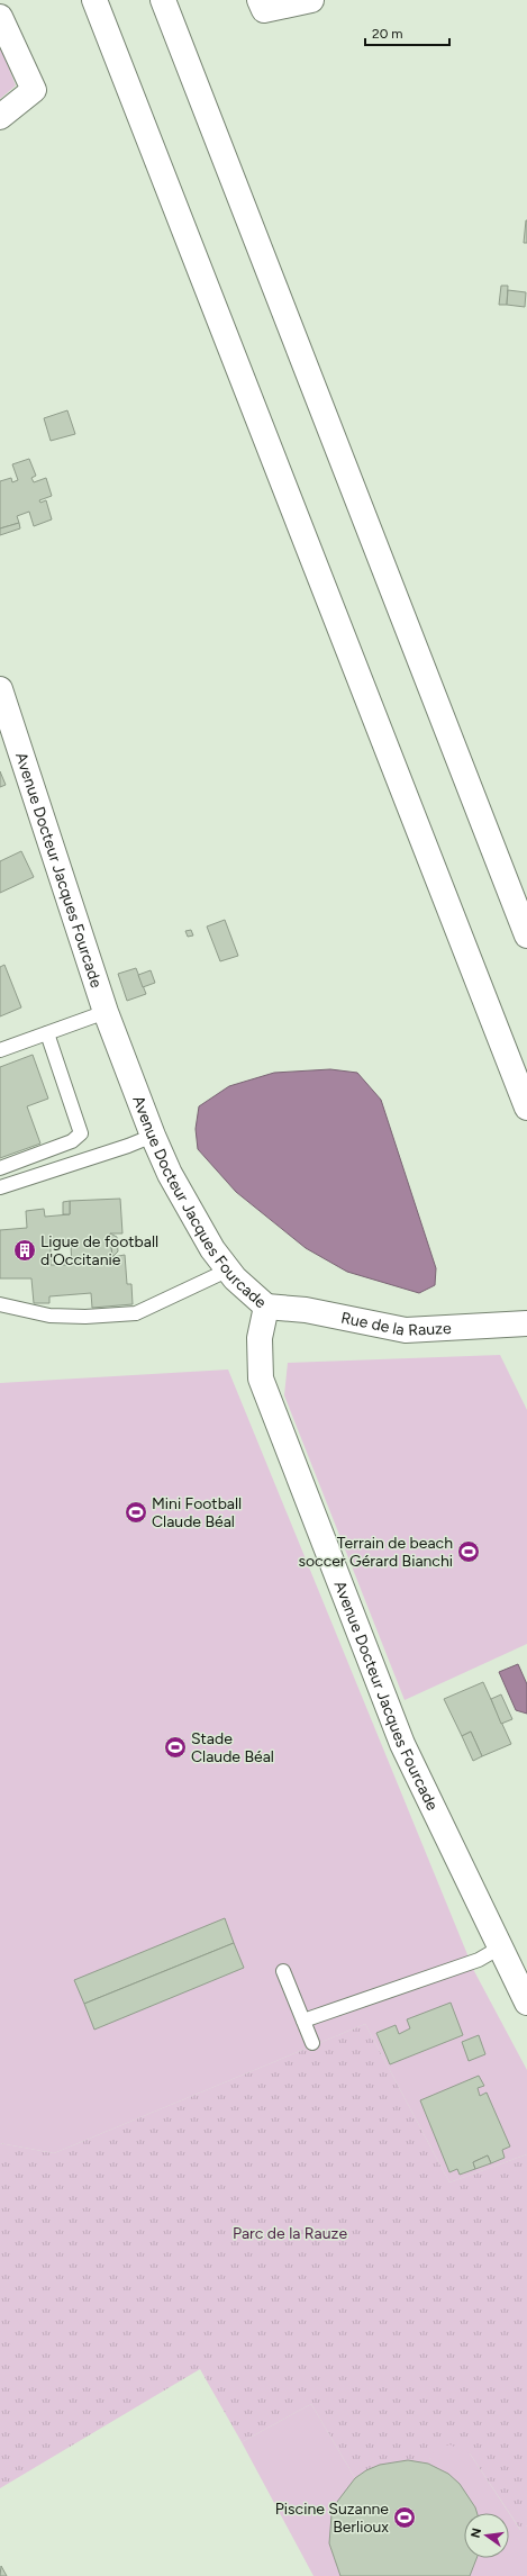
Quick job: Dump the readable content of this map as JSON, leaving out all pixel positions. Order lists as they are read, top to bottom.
{
  "streets": {
    "main road": ["Avenue Docteur Jacques Fourcade", "Rue de la Rauze"]
  },
  "crossings": [
    ["Avenue Docteur Jacques Fourcade", "Rue de la Rauze"]
  ],
  "parks": ["Parc de la Rauze"],
  "places": {
    "building": ["Ligue de football d'Occitanie"],
    "sports": [
      "Mini Football Claude Béal",
      "Terrain de beach soccer Gérard Bianchi",
      "Stade Claude Béal",
      "Piscine Suzanne Berlioux"
    ]
  },
  "scale_bar": "20 m",
  "north": "left"
}
